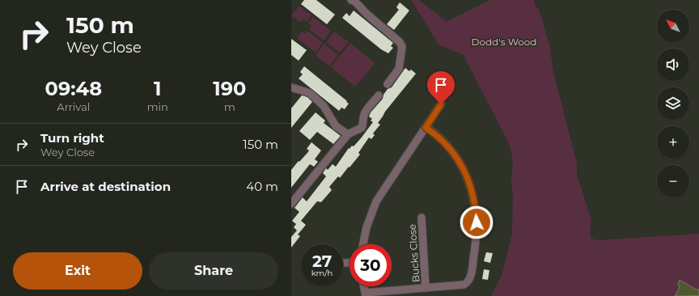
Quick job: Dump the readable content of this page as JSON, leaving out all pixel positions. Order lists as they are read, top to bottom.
{
  "streets": {
    "street": ["Bucks Close"]
  },
  "parks": ["Dodd's Wood"],
  "north": "top left",
  "page": {
    "turn": ["150 m", "Wey Close"],
    "map_buttons": ["+", "−"],
    "eta": [
      "09:48",
      "Arrival",
      "1",
      "min",
      "190",
      "m"
    ],
    "list": [
      {
        "name": "Turn right",
        "note": "Wey Close",
        "value": "150 m"
      },
      {
        "name": "Arrive at destination",
        "value": "40 m"
      }
    ],
    "speed": "27 km/h",
    "limit": "30",
    "buttons": ["Exit", "Share"]
  }
}
